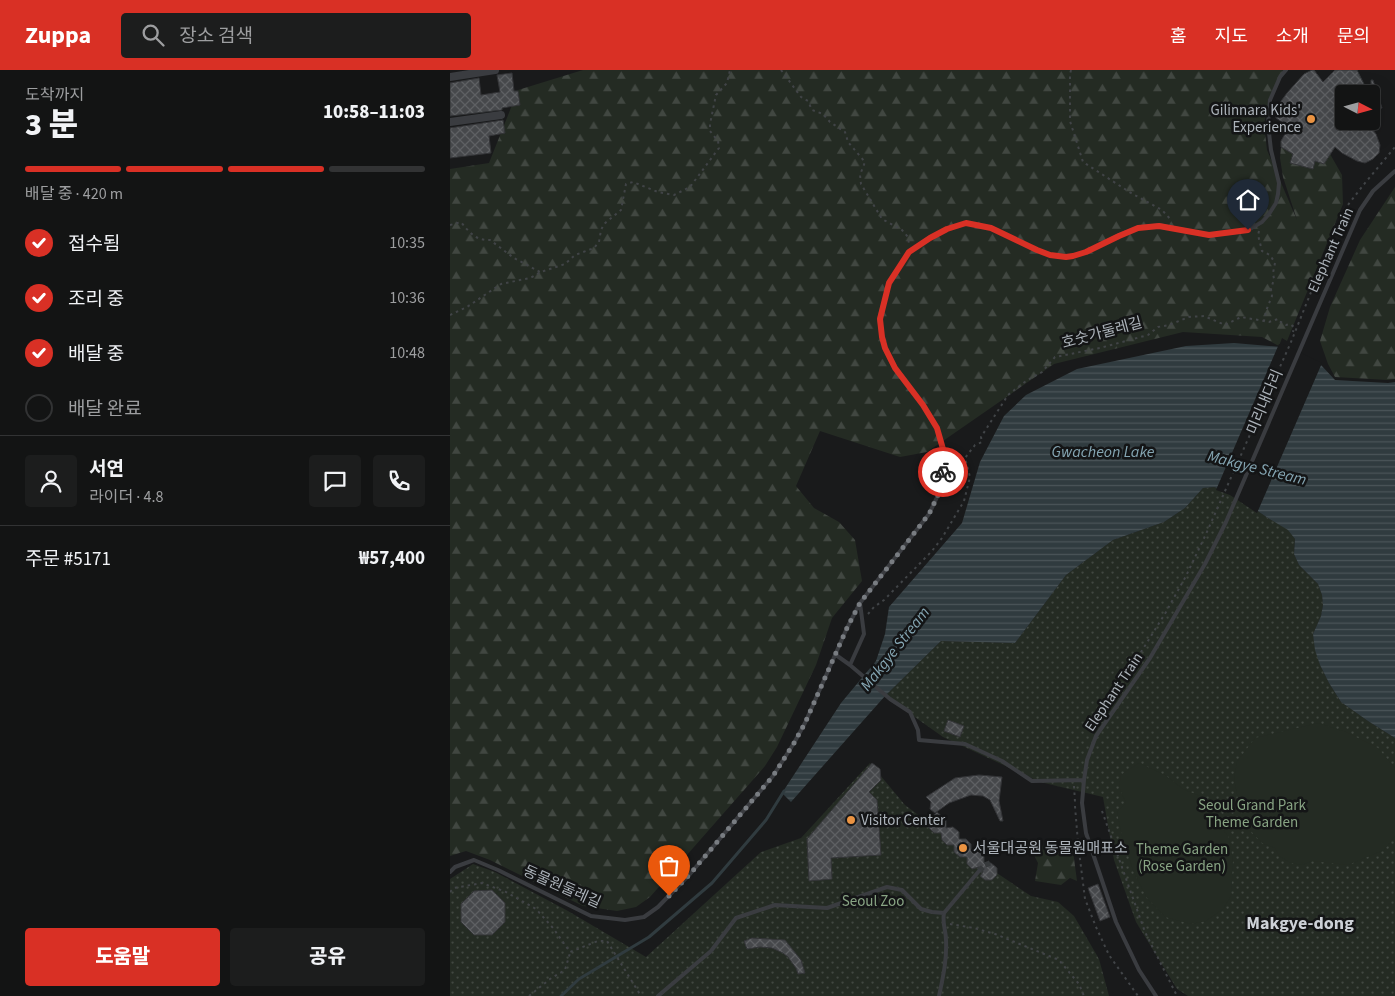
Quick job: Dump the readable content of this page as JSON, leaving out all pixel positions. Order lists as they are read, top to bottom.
{
  "streets": {
    "lane": ["Elephant Train", "미리내다리", "동물원둘레길"],
    "path": ["호숫가둘레길"]
  },
  "crossings": [
    ["Elephant Train", "미리내다리"],
    ["호숫가둘레길", "미리내다리"]
  ],
  "districts": ["Makgye-dong"],
  "water": ["Gwacheon Lake", "Makgye Stream"],
  "parks": ["Seoul Grand Park Theme Garden", "Theme Garden (Rose Garden)", "Seoul Zoo"],
  "places": ["Gilinnara Kids' Experience", "Visitor Center", "서울대공원 동물원매표소"],
  "north": "right",
  "page": {
    "header": "Zuppa",
    "search": "장소 검색",
    "nav": [
      "홈",
      "지도",
      "소개",
      "문의"
    ],
    "heading": ["3 분", "도착까지", "10:58–11:03"],
    "panel": [
      "서연",
      "라이더 · 4.8",
      "주문 #5171",
      "₩57,400"
    ],
    "bar": "배달 중 · 420 m",
    "list": [
      ["접수됨", "10:35"],
      ["조리 중", "10:36"],
      ["배달 중", "10:48"],
      "배달 완료"
    ],
    "buttons": ["도움말", "공유"]
  }
}
